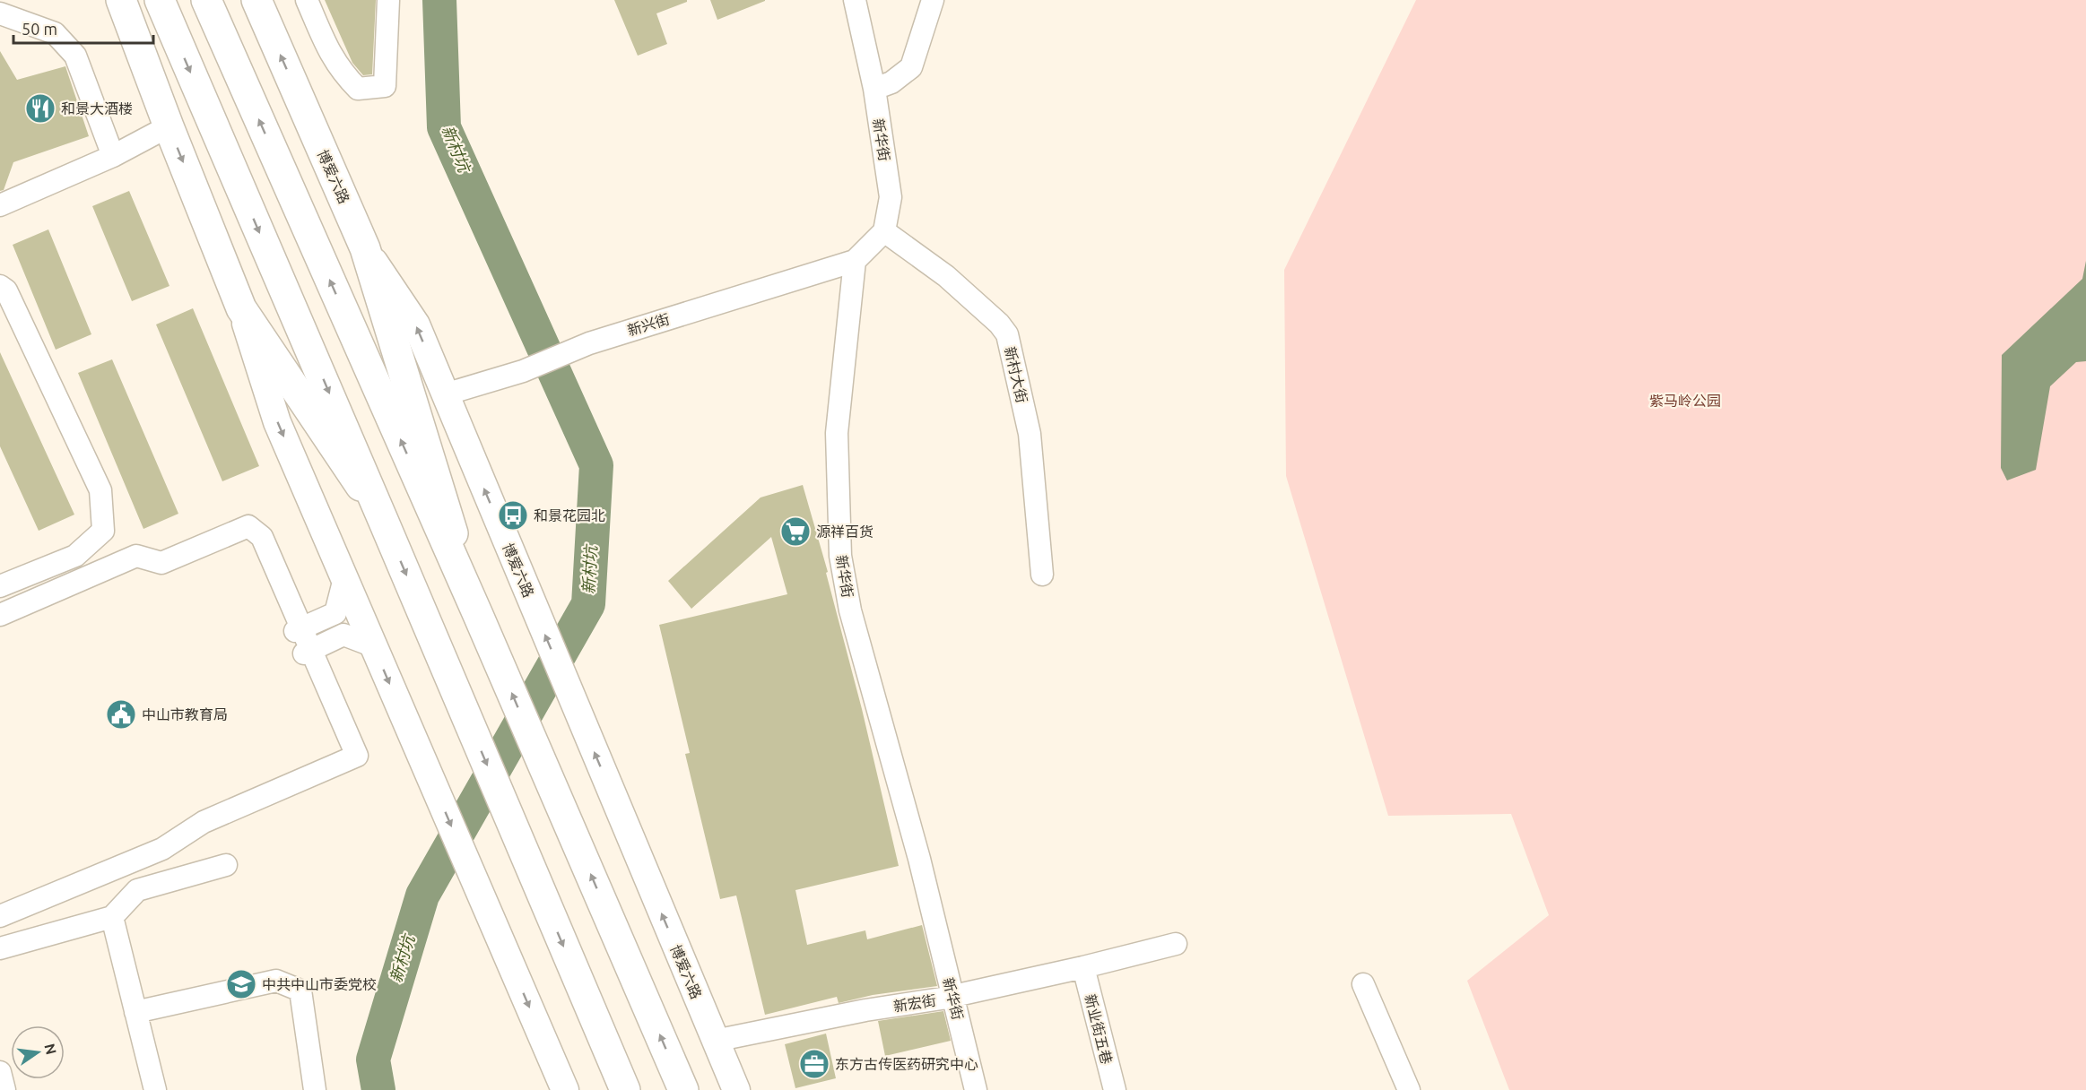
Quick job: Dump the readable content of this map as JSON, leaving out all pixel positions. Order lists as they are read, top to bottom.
{
  "streets": {
    "main road": ["博爱六路"],
    "street": [
      "新华街",
      "新兴街",
      "新村大街",
      "新宏街",
      "新业街五巷"
    ]
  },
  "crossings": [
    ["新华街", "新兴街"],
    ["新华街", "新村大街"],
    ["新华街", "新宏街"],
    ["博爱六路", "新兴街"],
    ["博爱六路", "新宏街"],
    ["新宏街", "新业街五巷"]
  ],
  "water": ["新村坑"],
  "parks": ["紫马岭公园"],
  "places": {
    "restaurant": ["和景大酒楼"],
    "bus stop": ["和景花园北"],
    "supermarket": ["源祥百货"],
    "public building": ["中山市教育局"],
    "school or university": ["中共中山市委党校"],
    "office": ["东方古传医药研究中心"]
  },
  "scale_bar": "50 m",
  "north": "right"
}
